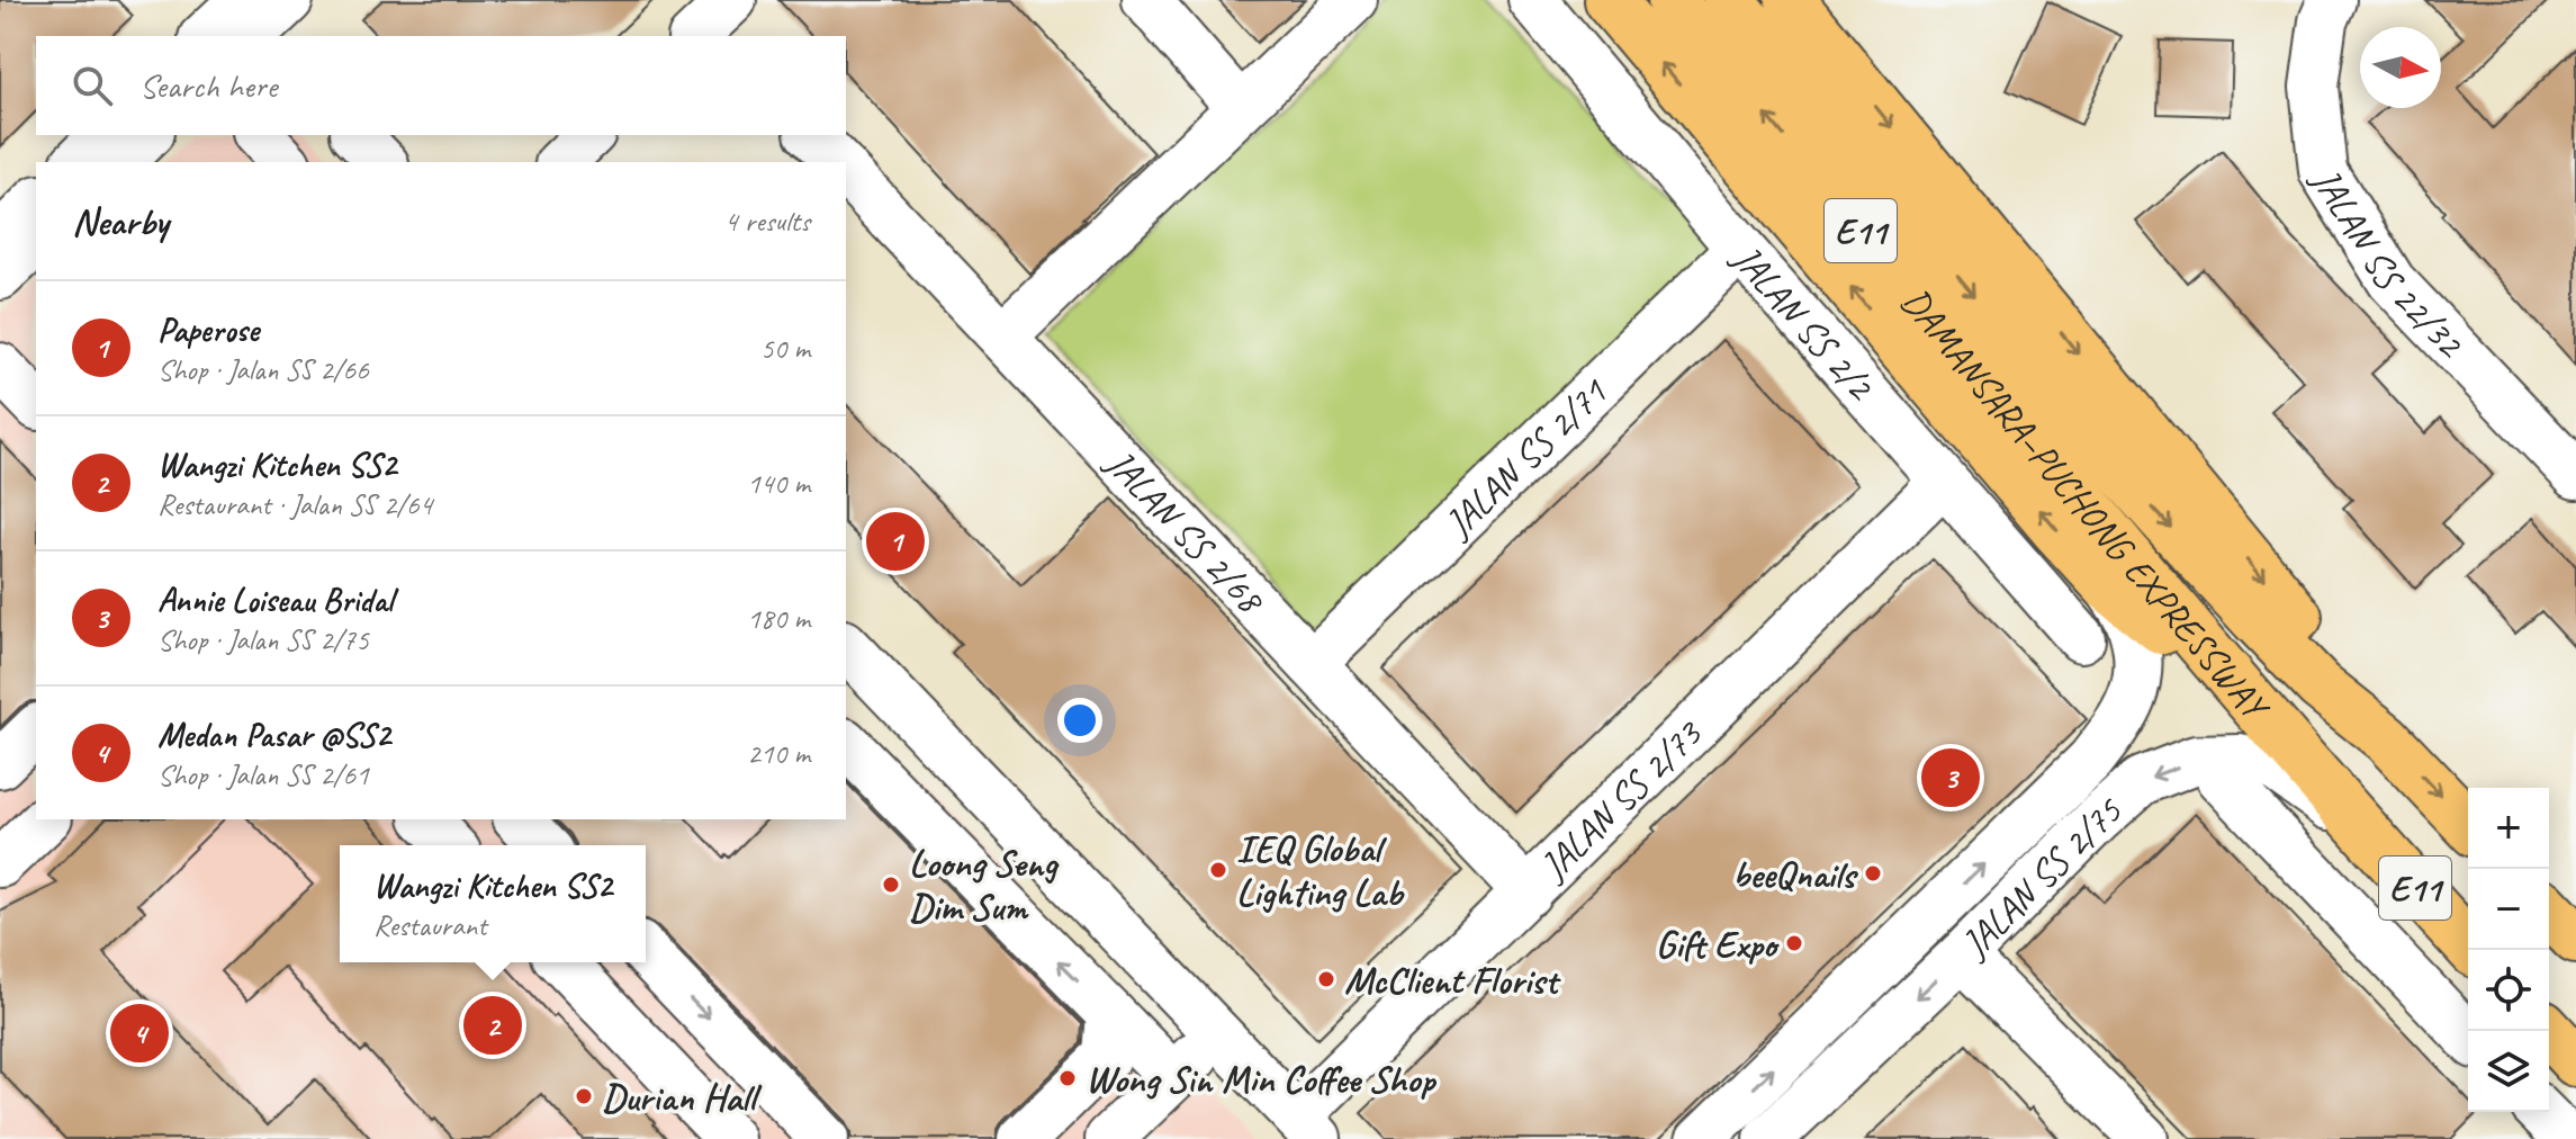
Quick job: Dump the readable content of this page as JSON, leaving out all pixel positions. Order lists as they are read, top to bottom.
{
  "streets": {
    "highway": ["E11", "DAMANSARA–PUCHONG EXPRESSWAY"],
    "street": [
      "JALAN SS 22/32",
      "JALAN SS 2/2",
      "JALAN SS 2/71",
      "JALAN SS 2/68",
      "JALAN SS 2/73",
      "JALAN SS 2/75"
    ]
  },
  "crossings": [
    ["JALAN SS 2/2", "JALAN SS 2/71"],
    ["JALAN SS 2/2", "JALAN SS 2/73"],
    ["JALAN SS 2/71", "JALAN SS 2/68"],
    ["DAMANSARA–PUCHONG EXPRESSWAY", "JALAN SS 2/75"],
    ["JALAN SS 2/68", "JALAN SS 2/73"]
  ],
  "places": [
    "IEQ Global Lighting Lab",
    "beeQnails",
    "Loong Seng Dim Sum",
    "Gift Expo",
    "McClient Florist",
    "Wong Sin Min Coffee Shop",
    "Durian Hall"
  ],
  "north": "right",
  "page": {
    "search": "Search here",
    "heading": ["Nearby", "4 results"],
    "list": [
      {
        "mark": "1",
        "name": "Paperose",
        "note": "Shop · Jalan SS 2/66",
        "value": "50 m"
      },
      {
        "mark": "2",
        "name": "Wangzi Kitchen SS2",
        "note": "Restaurant · Jalan SS 2/64",
        "value": "140 m"
      },
      {
        "mark": "3",
        "name": "Annie Loiseau Bridal",
        "note": "Shop · Jalan SS 2/75",
        "value": "180 m"
      },
      {
        "mark": "4",
        "name": "Medan Pasar @SS2",
        "note": "Shop · Jalan SS 2/61",
        "value": "210 m"
      }
    ],
    "pins": [
      "1",
      "3",
      "2",
      "4"
    ],
    "map_buttons": ["+", "−"],
    "popup": ["Wangzi Kitchen SS2", "Restaurant"]
  }
}
